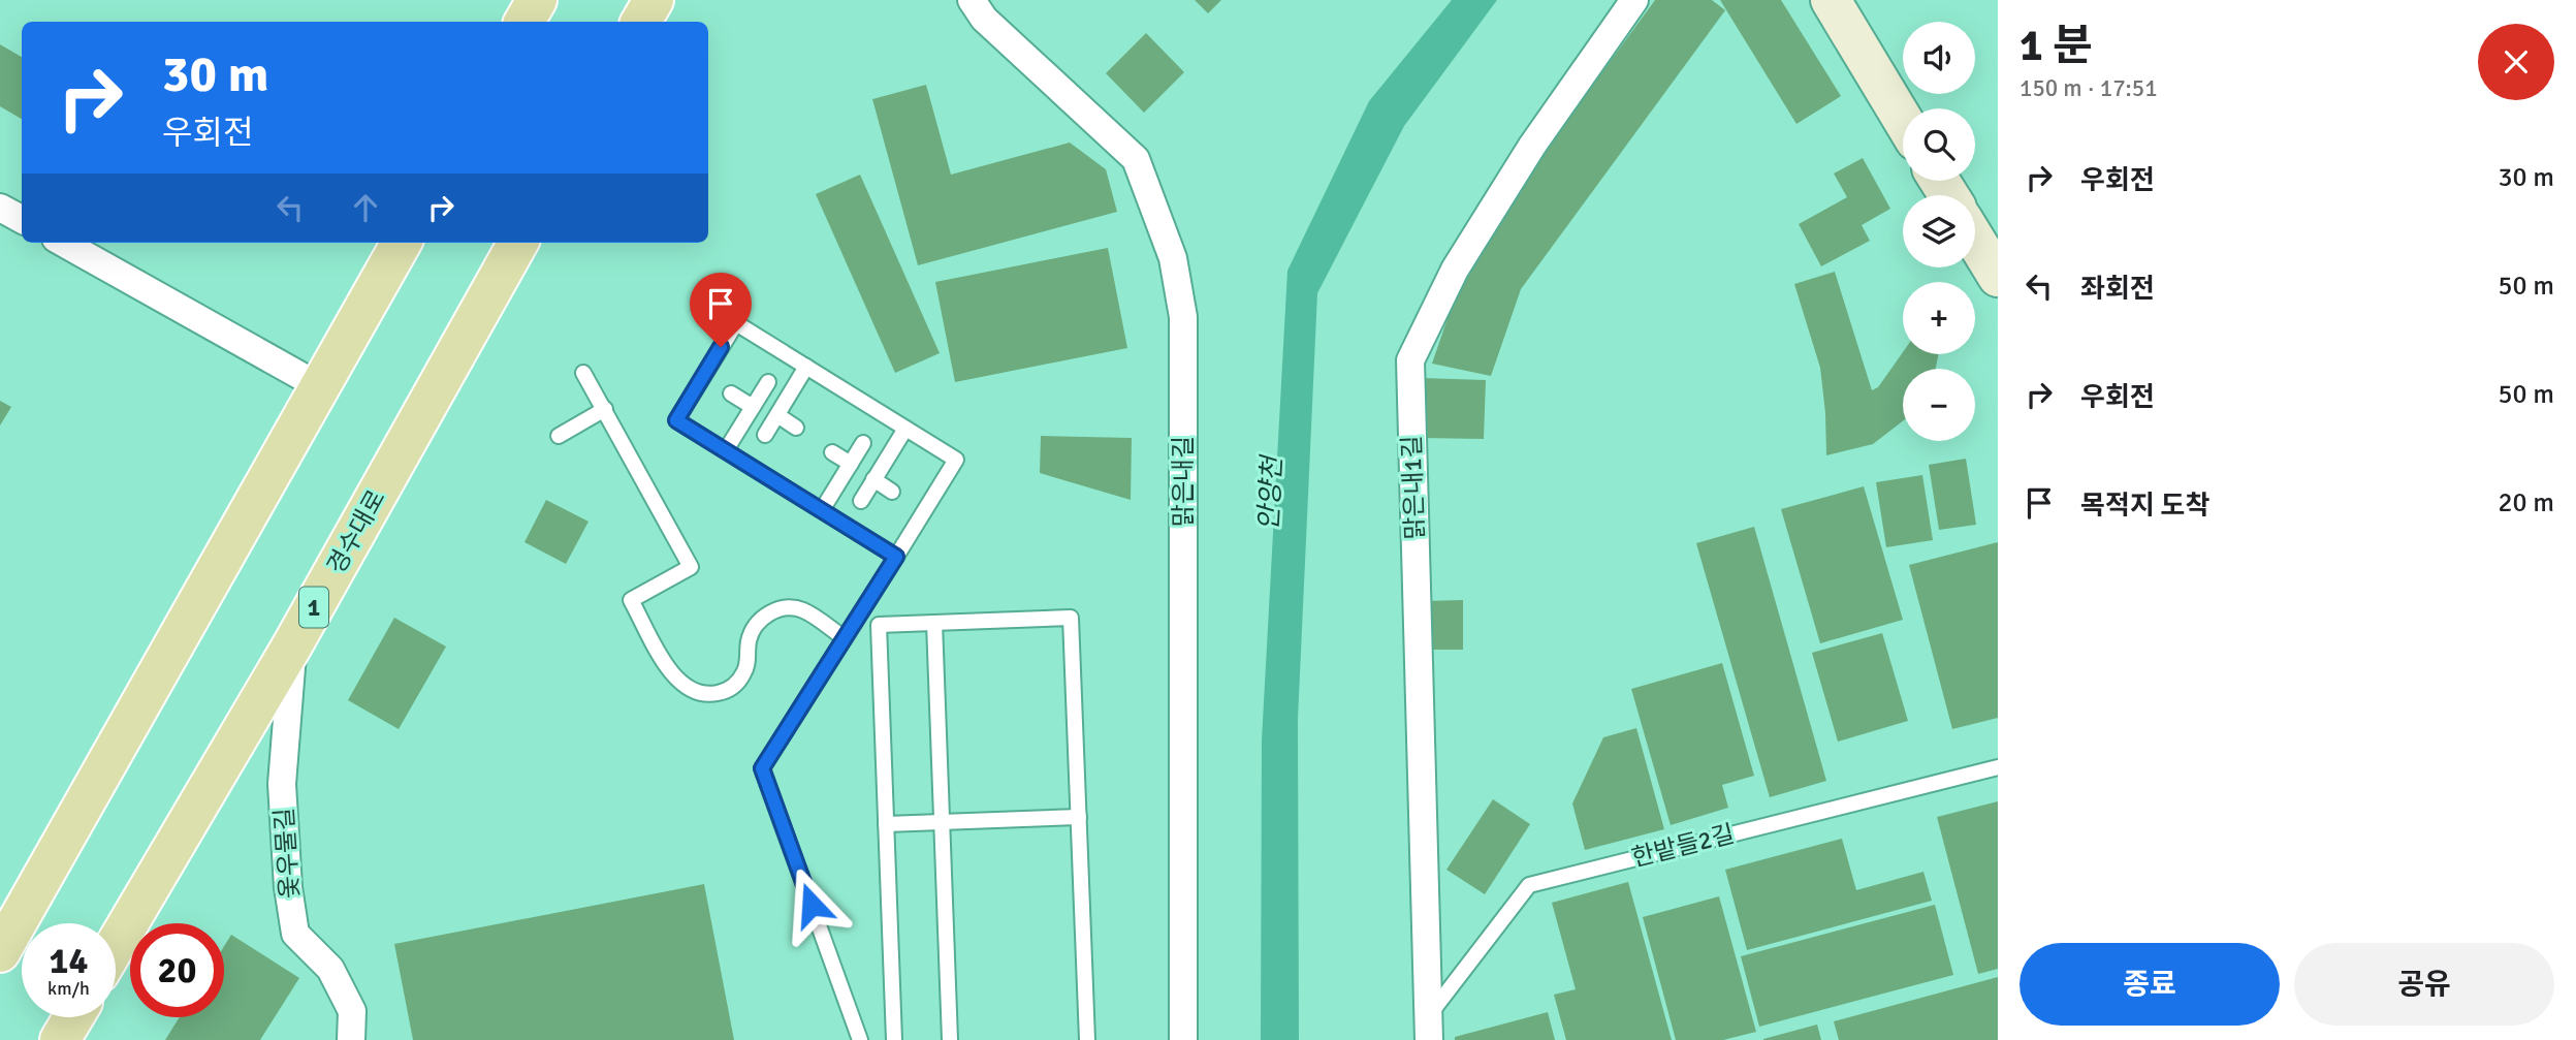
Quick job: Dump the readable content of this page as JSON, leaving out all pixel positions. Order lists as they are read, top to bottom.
{
  "streets": {
    "main road": ["경수대로", "1"],
    "street": ["맑은내길", "맑은내1길", "옻우물길"],
    "lane": ["한밭들2길"]
  },
  "crossings": [
    ["맑은내1길", "한밭들2길"],
    ["경수대로", "옻우물길"]
  ],
  "water": ["안양천"],
  "page": {
    "heading": ["1 분", "150 m · 17:51"],
    "map_buttons": ["+", "−"],
    "turn": ["30 m", "우회전"],
    "list": [
      {
        "name": "우회전",
        "value": "30 m"
      },
      {
        "name": "좌회전",
        "value": "50 m"
      },
      {
        "name": "우회전",
        "value": "50 m"
      },
      {
        "name": "목적지 도착",
        "value": "20 m"
      }
    ],
    "speed": "14 km/h",
    "limit": "20",
    "buttons": ["종료", "공유"]
  }
}
